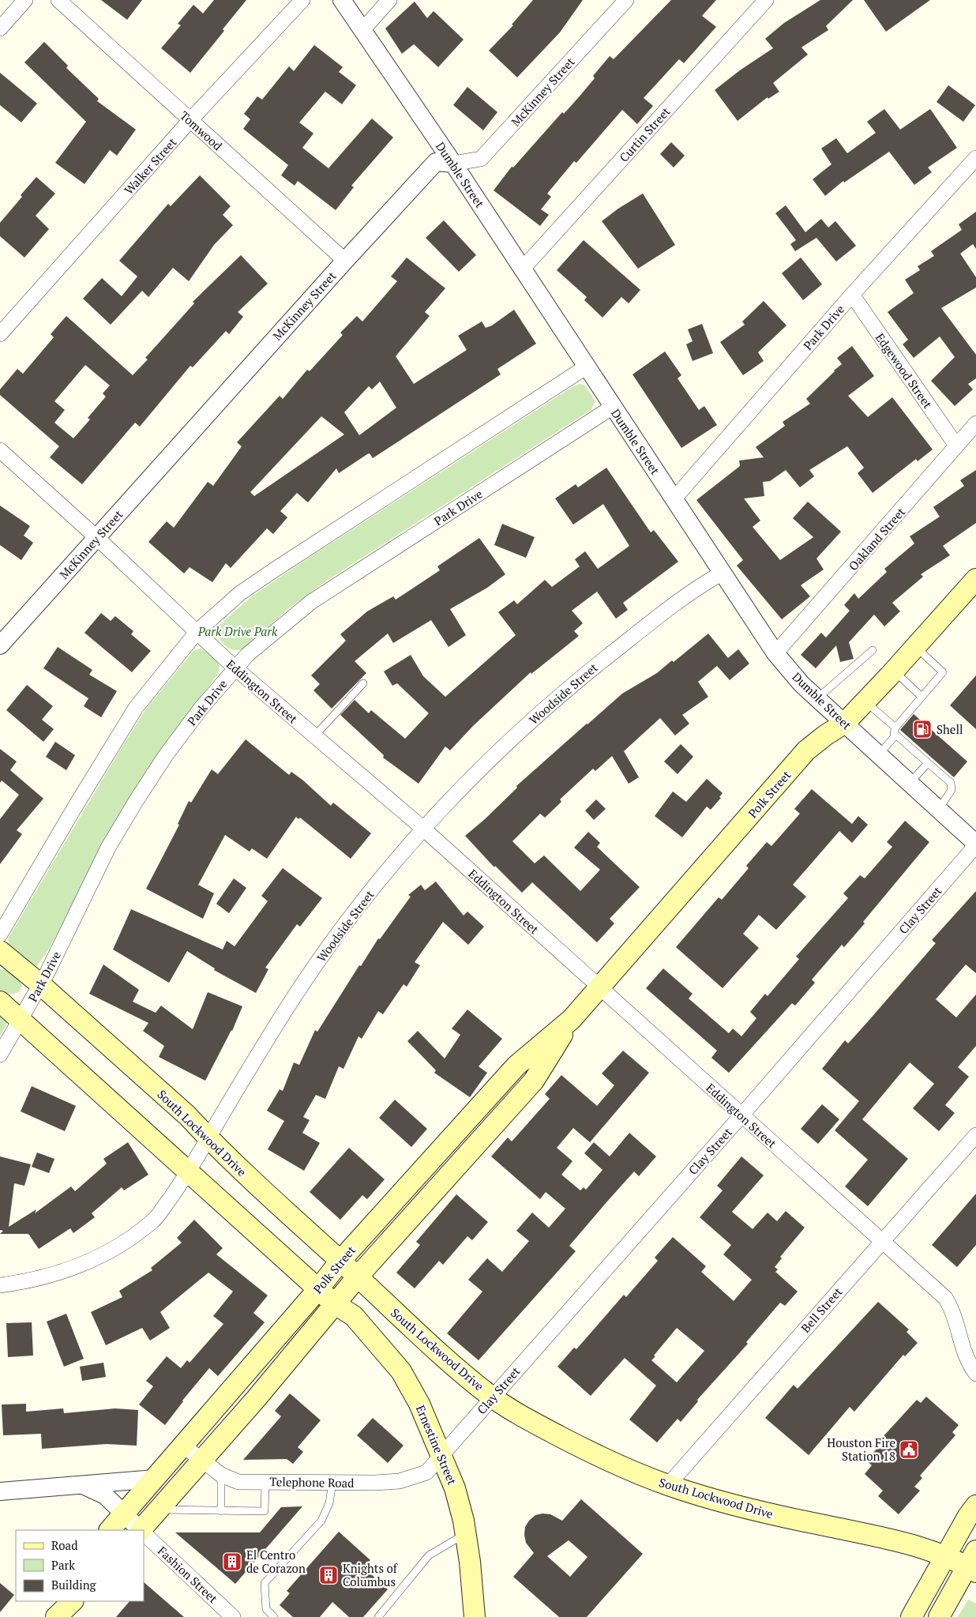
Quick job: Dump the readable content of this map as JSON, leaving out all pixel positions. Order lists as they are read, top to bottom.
{
  "streets": {
    "main road": ["Polk Street", "South Lockwood Drive", "Ernestine Street"],
    "street": [
      "McKinney Street",
      "Tomwood",
      "Curtin Street",
      "Walker Street",
      "Dumble Street",
      "Park Drive",
      "Edgewood Street",
      "Oakland Street",
      "Eddington Street",
      "Woodside Street",
      "Clay Street",
      "Bell Street",
      "Telephone Road",
      "Fashion Street"
    ]
  },
  "crossings": [
    ["McKinney Street", "Tomwood"],
    ["McKinney Street", "Dumble Street"],
    ["McKinney Street", "Eddington Street"],
    ["Tomwood", "Walker Street"],
    ["Curtin Street", "Dumble Street"],
    ["Dumble Street", "Park Drive"],
    ["Dumble Street", "Oakland Street"],
    ["Dumble Street", "Woodside Street"],
    ["Dumble Street", "Polk Street"],
    ["Dumble Street", "Clay Street"],
    ["Park Drive", "Edgewood Street"],
    ["Park Drive", "Eddington Street"],
    ["Park Drive", "South Lockwood Drive"],
    ["Edgewood Street", "Oakland Street"],
    ["Eddington Street", "Woodside Street"],
    ["Eddington Street", "Polk Street"],
    ["Eddington Street", "Clay Street"],
    ["Eddington Street", "Bell Street"],
    ["Woodside Street", "South Lockwood Drive"],
    ["Polk Street", "South Lockwood Drive"],
    ["Polk Street", "Ernestine Street"],
    ["Polk Street", "Telephone Road"],
    ["Clay Street", "South Lockwood Drive"],
    ["Clay Street", "Ernestine Street"],
    ["Clay Street", "Telephone Road"],
    ["South Lockwood Drive", "Bell Street"],
    ["Ernestine Street", "Telephone Road"]
  ],
  "parks": ["Park Drive Park"],
  "places": {
    "fuel station": ["Shell"],
    "public building": ["Houston Fire Station 18"],
    "building": ["El Centro de Corazon", "Knights of Columbus"]
  },
  "legend": ["Road", "Park", "Building"]
}
